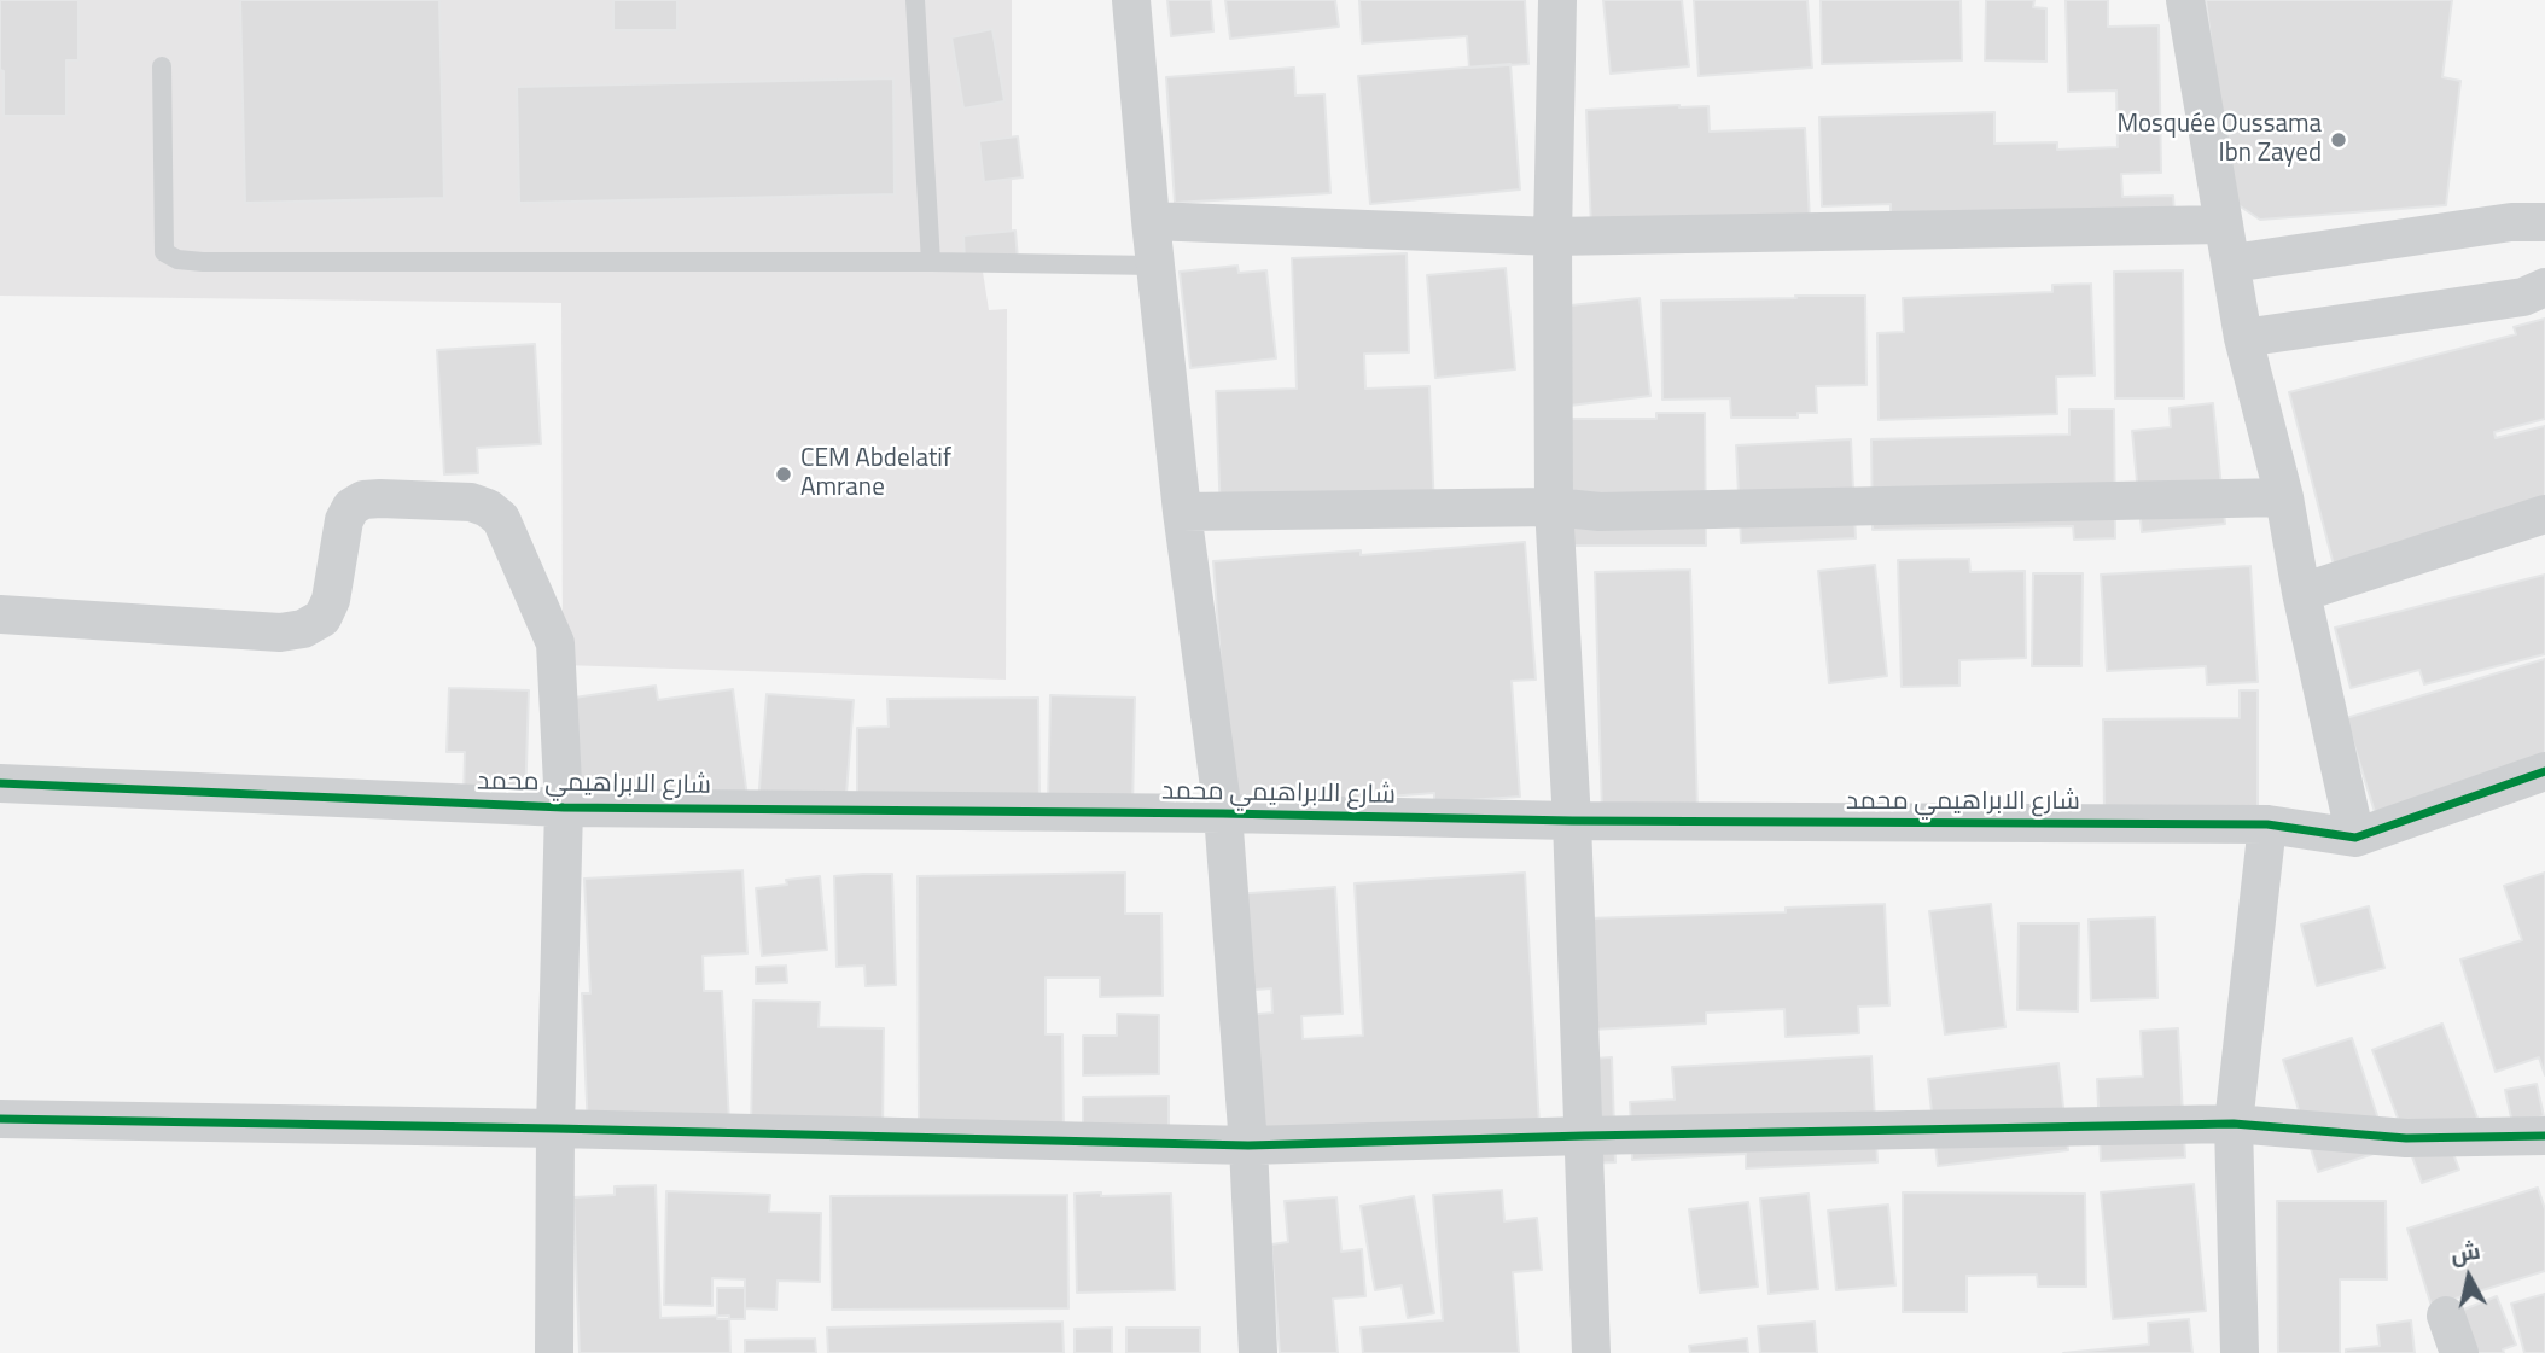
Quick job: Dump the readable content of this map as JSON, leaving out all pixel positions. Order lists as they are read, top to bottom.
{
  "streets": {
    "street": ["شارع الابراهيمي محمد"]
  },
  "places": ["Mosquée Oussama Ibn Zayed", "CEM Abdelatif Amrane"],
  "north": "top"
}
